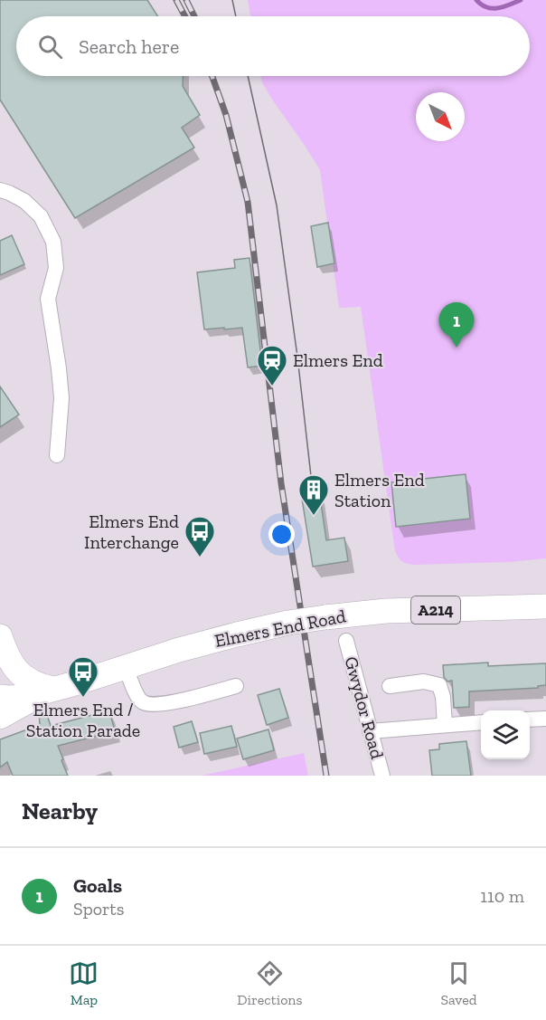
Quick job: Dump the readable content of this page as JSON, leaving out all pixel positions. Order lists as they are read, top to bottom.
{
  "streets": {
    "main road": ["A214", "Elmers End Road"],
    "street": ["Gwydor Road"]
  },
  "places": {
    "station": ["Elmers End"],
    "building": ["Elmers End Station"],
    "bus stop": ["Elmers End Interchange", "Elmers End / Station Parade"]
  },
  "north": "bottom right",
  "page": {
    "search": "Search here",
    "pins": "1",
    "heading": "Nearby",
    "list": [
      {
        "mark": "1",
        "name": "Goals",
        "note": "Sports",
        "value": "110 m"
      }
    ],
    "nav": ["Map", "Directions", "Saved"]
  }
}
